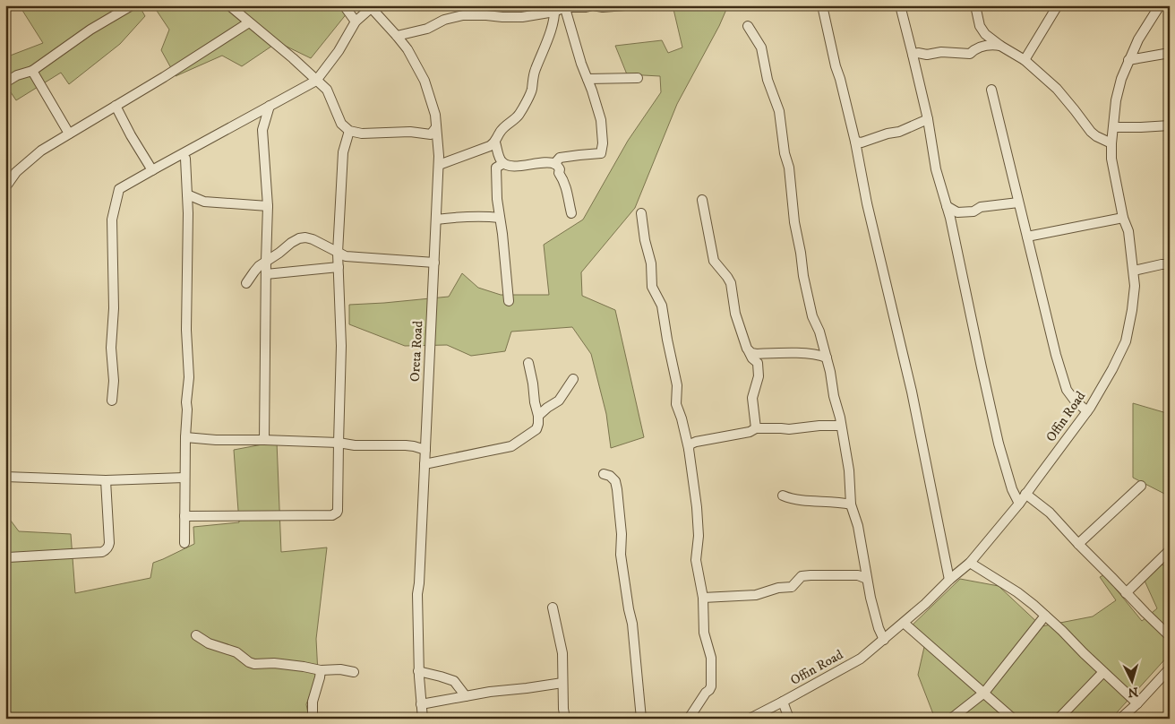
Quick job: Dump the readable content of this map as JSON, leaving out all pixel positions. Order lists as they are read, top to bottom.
{
  "streets": {
    "street": ["Oreta Road", "Offin Road"]
  },
  "north": "bottom"
}
